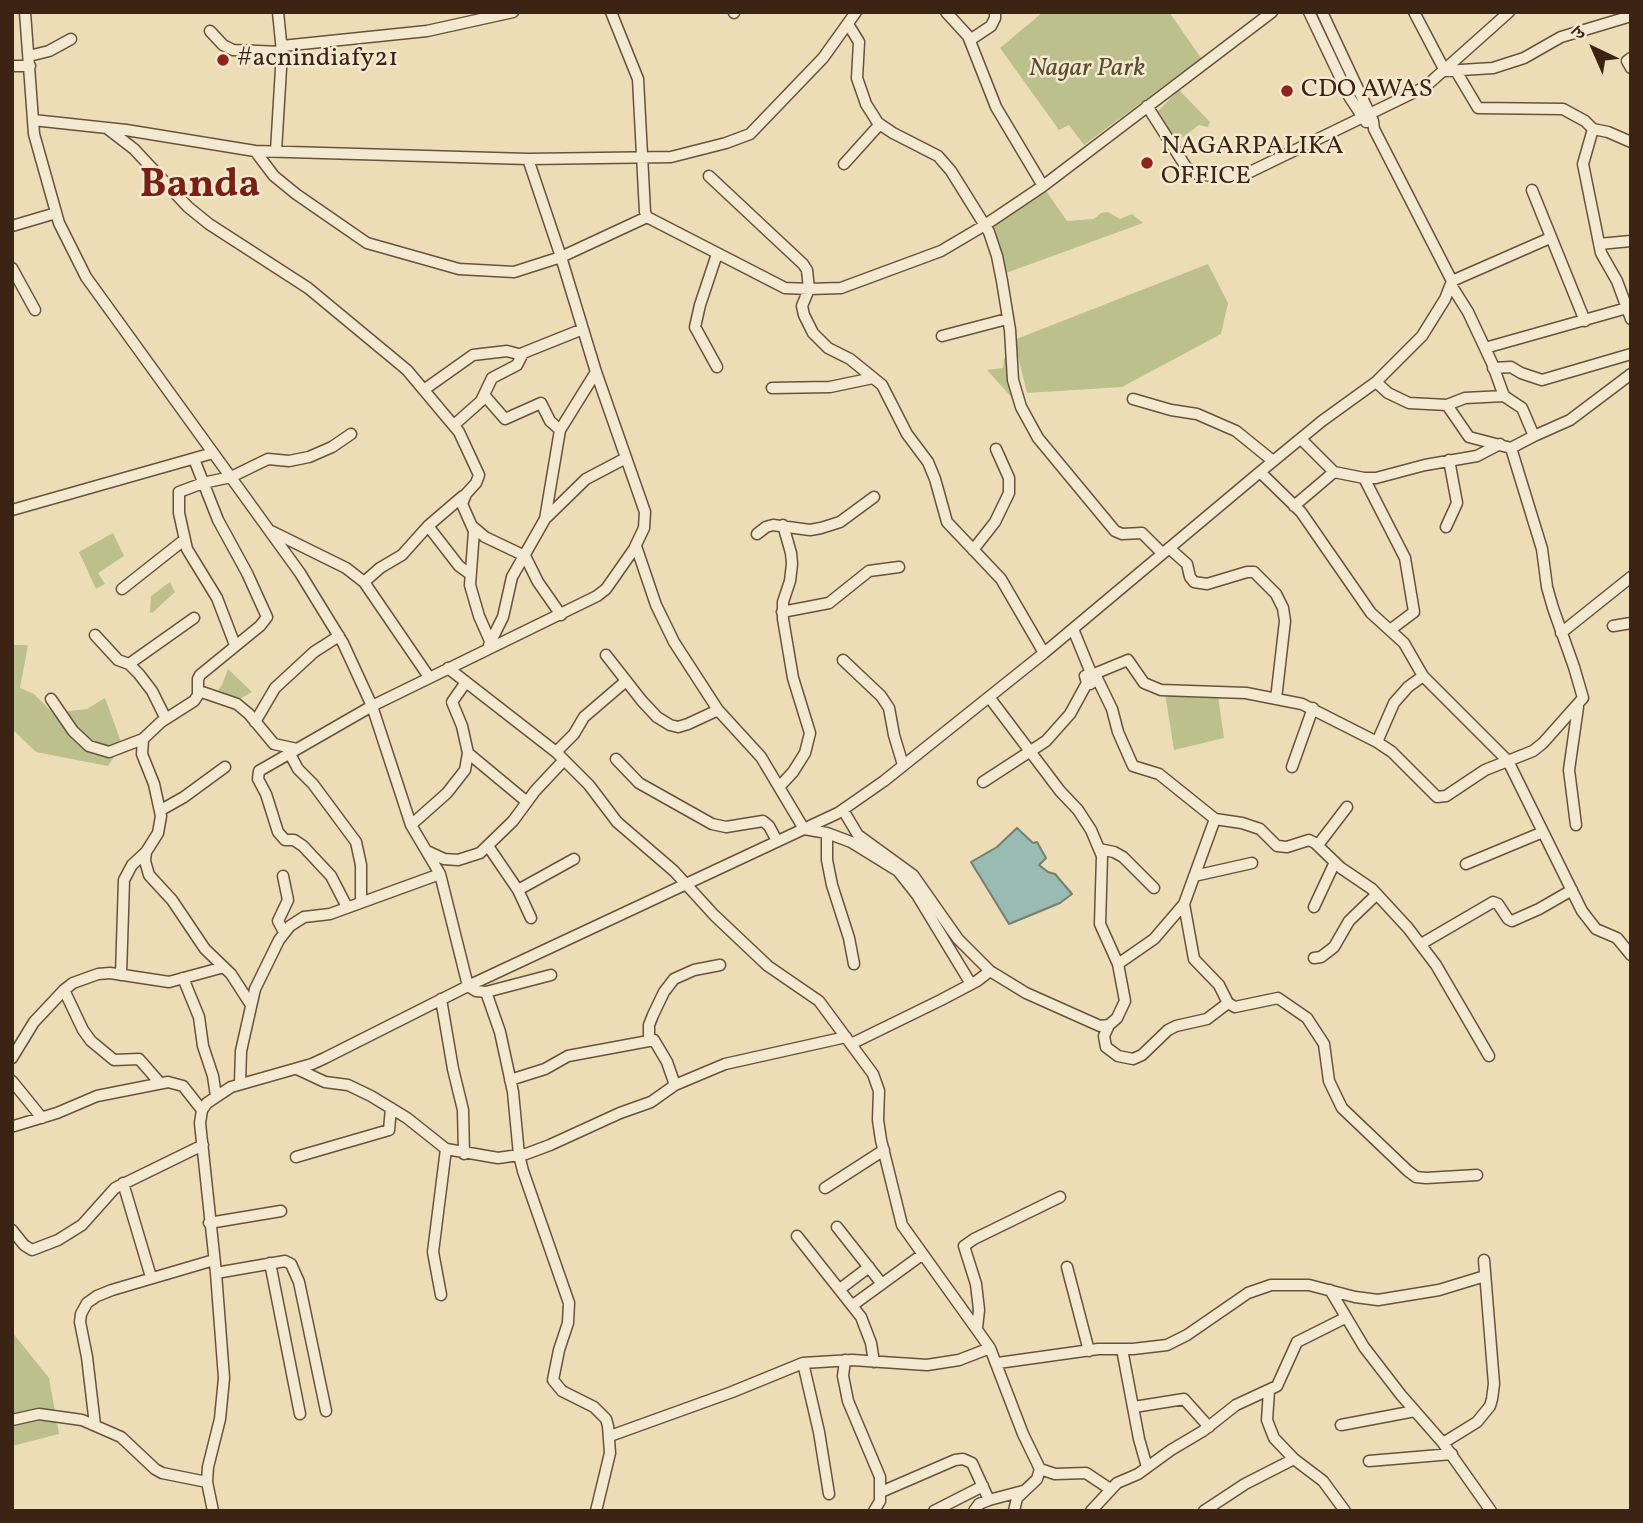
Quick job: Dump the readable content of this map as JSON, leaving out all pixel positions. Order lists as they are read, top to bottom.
{
  "districts": ["Banda"],
  "parks": ["Nagar Park"],
  "places": ["#acnindiafy21", "CDO AWAS", "NAGARPALIKA OFFICE"],
  "north": "top left"
}
